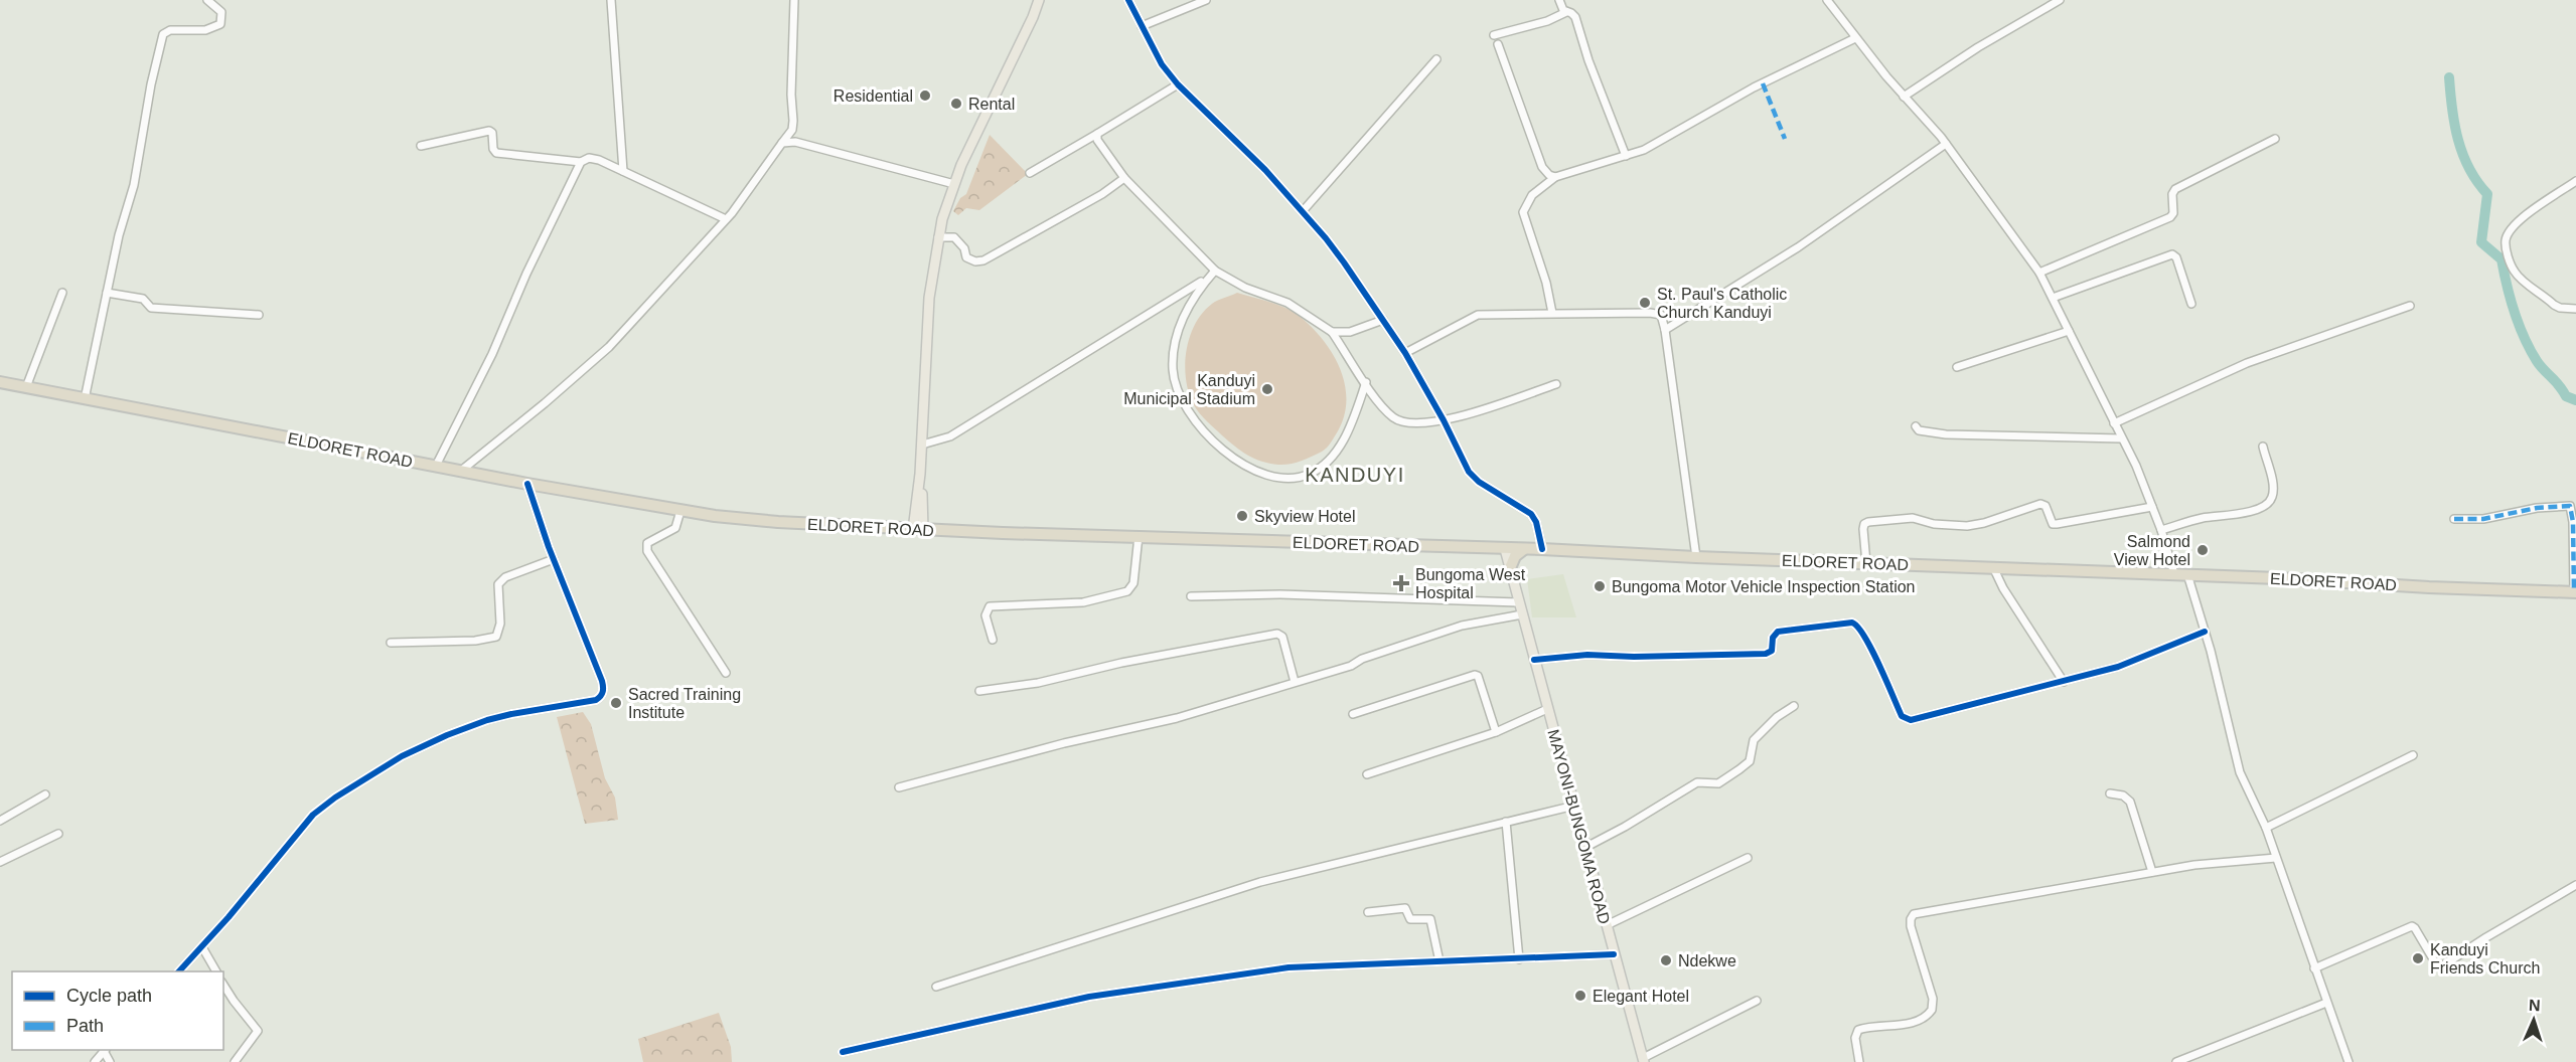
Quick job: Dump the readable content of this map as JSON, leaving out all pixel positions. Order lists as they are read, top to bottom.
{
  "streets": {
    "highway": ["ELDORET ROAD"],
    "main road": ["MAYONI-BUNGOMA ROAD"]
  },
  "districts": ["KANDUYI"],
  "places": {
    "other": [
      "Residential",
      "Rental",
      "St. Paul's Catholic Church Kanduyi",
      "Kanduyi Municipal Stadium",
      "Skyview Hotel",
      "Salmond View Hotel",
      "Bungoma Motor Vehicle Inspection Station",
      "Sacred Training Institute",
      "Kanduyi Friends Church",
      "Ndekwe",
      "Elegant Hotel"
    ],
    "health": ["Bungoma West Hospital"]
  },
  "legend": ["Cycle path", "Path"],
  "north": "top"
}
